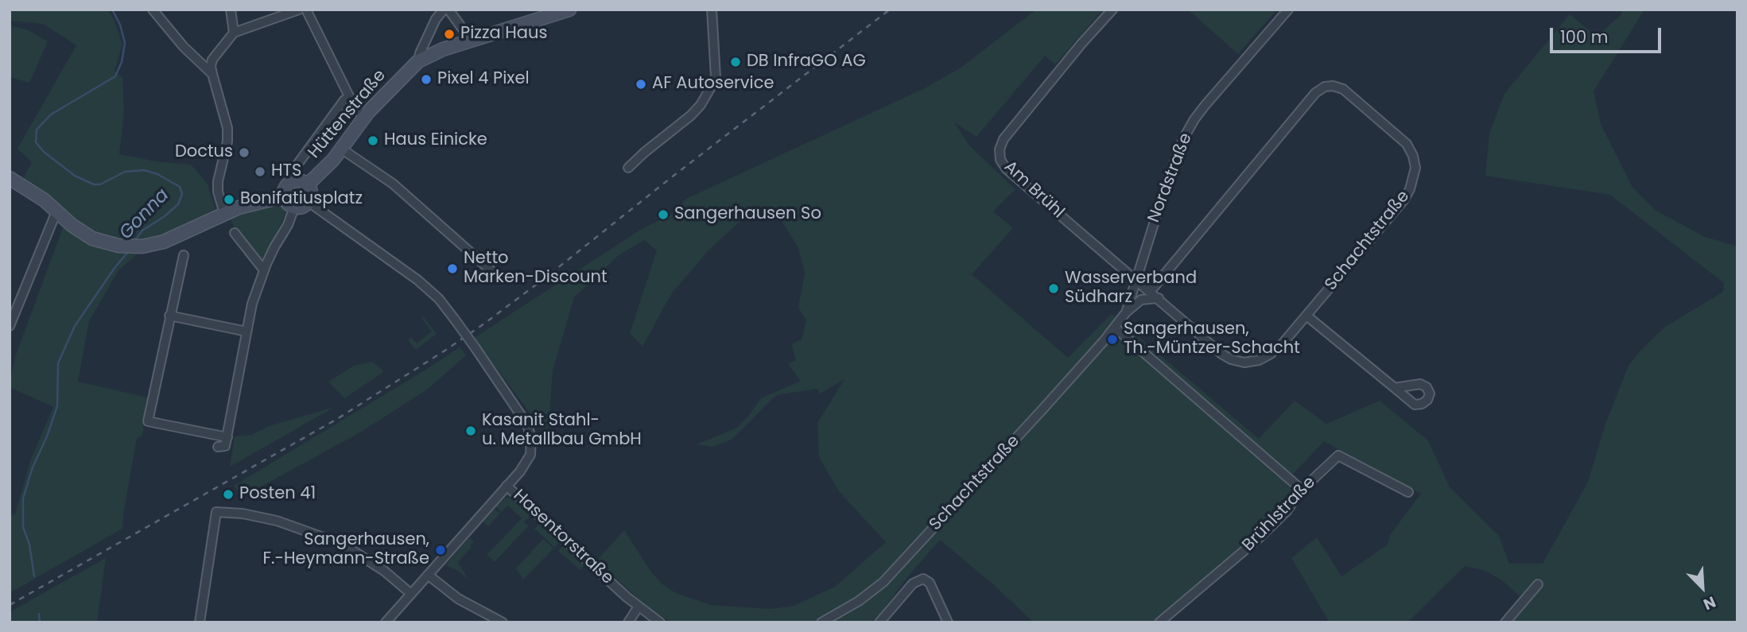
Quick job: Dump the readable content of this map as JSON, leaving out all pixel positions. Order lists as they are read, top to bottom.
{
  "streets": {
    "street": [
      "Hüttenstraße",
      "Nordstraße",
      "Am Brühl",
      "Schachtstraße",
      "Brühlstraße",
      "Hasentorstraße"
    ]
  },
  "crossings": [
    ["Hüttenstraße", "Hasentorstraße"],
    ["Nordstraße", "Am Brühl"],
    ["Nordstraße", "Schachtstraße"],
    ["Am Brühl", "Schachtstraße"]
  ],
  "water": ["Gonna"],
  "places": [
    "Pizza Haus",
    "DB InfraGO AG",
    "Pixel 4 Pixel",
    "AF Autoservice",
    "Haus Einicke",
    "Doctus",
    "HTS",
    "Bonifatiusplatz",
    "Sangerhausen So",
    "Netto Marken-Discount",
    "Wasserverband Südharz",
    "Sangerhausen, Th.-Müntzer-Schacht",
    "Kasanit Stahl- u. Metallbau GmbH",
    "Posten 41",
    "Sangerhausen, F.-Heymann-Straße"
  ],
  "scale_bar": "100 m",
  "north": "bottom right"
}
